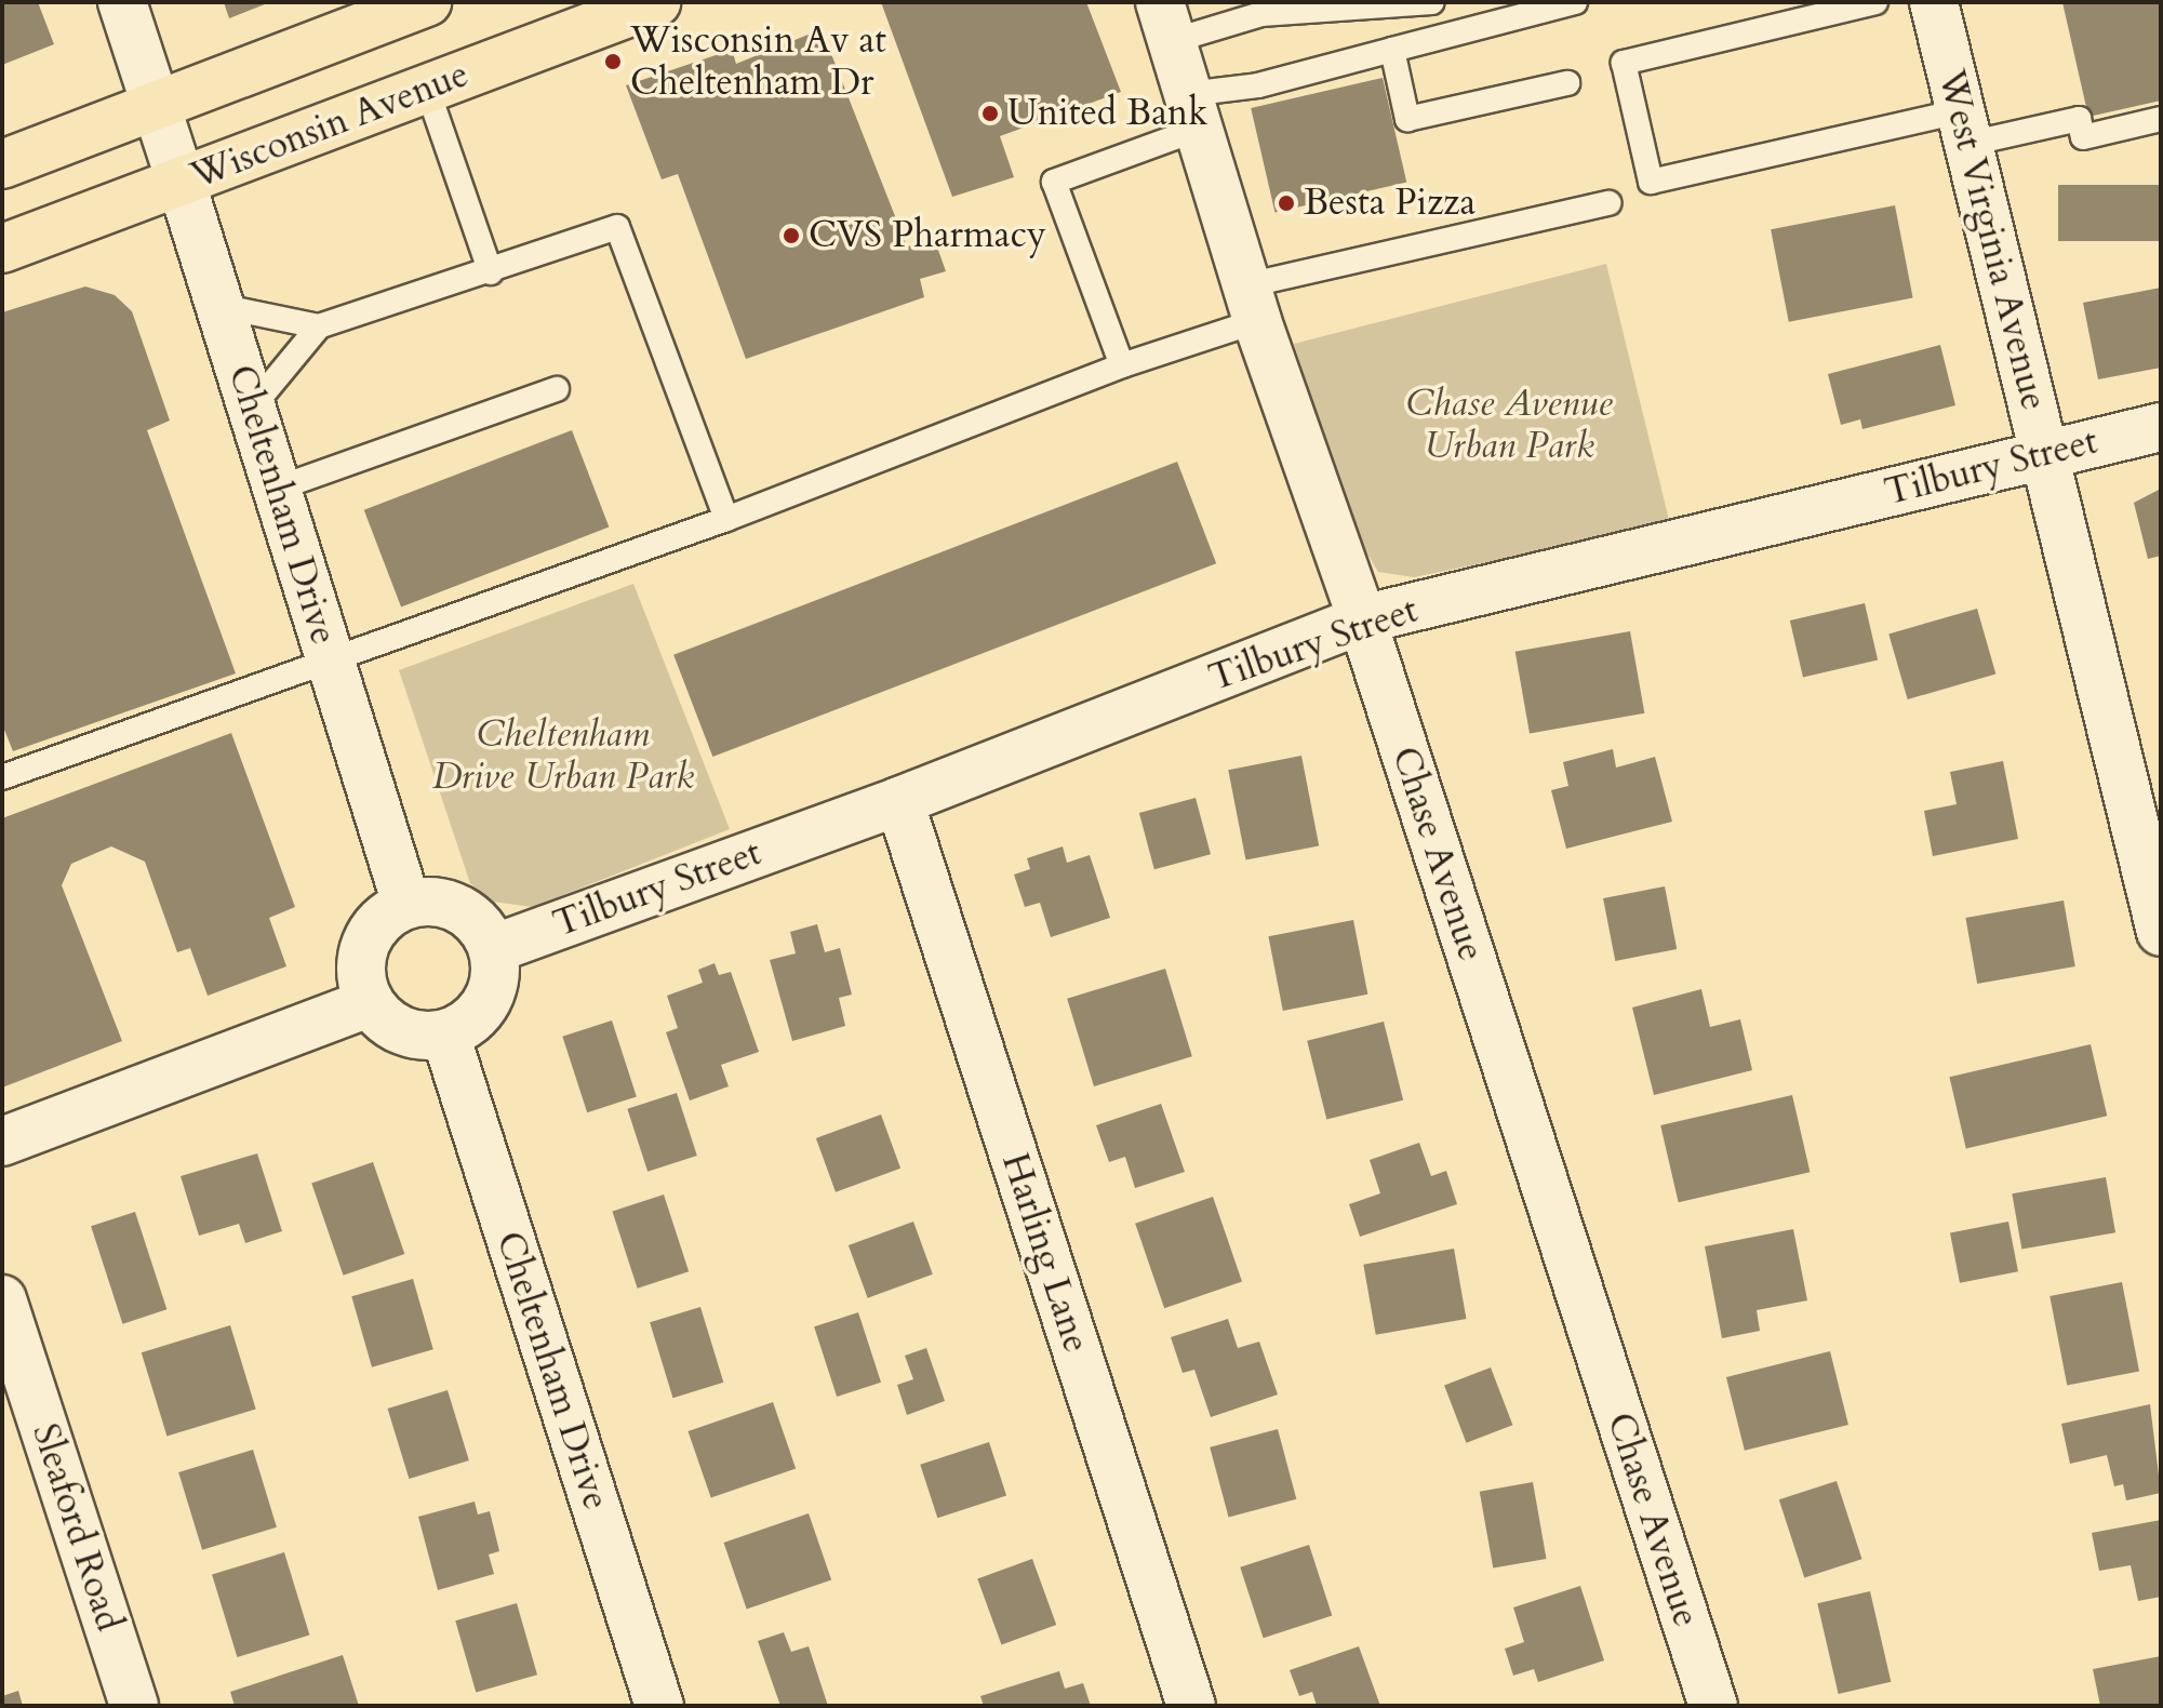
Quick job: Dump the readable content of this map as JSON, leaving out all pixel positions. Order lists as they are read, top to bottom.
{
  "streets": {
    "main road": ["Wisconsin Avenue"],
    "street": [
      "West Virginia Avenue",
      "Tilbury Street",
      "Cheltenham Drive",
      "Chase Avenue",
      "Harling Lane",
      "Sleaford Road"
    ]
  },
  "crossings": [
    ["Wisconsin Avenue", "Cheltenham Drive"],
    ["West Virginia Avenue", "Tilbury Street"],
    ["Tilbury Street", "Cheltenham Drive"],
    ["Tilbury Street", "Chase Avenue"],
    ["Tilbury Street", "Harling Lane"]
  ],
  "parks": ["Chase Avenue Urban Park", "Cheltenham Drive Urban Park"],
  "places": [
    "Wisconsin Av at Cheltenham Dr",
    "United Bank",
    "Besta Pizza",
    "CVS Pharmacy"
  ]
}
